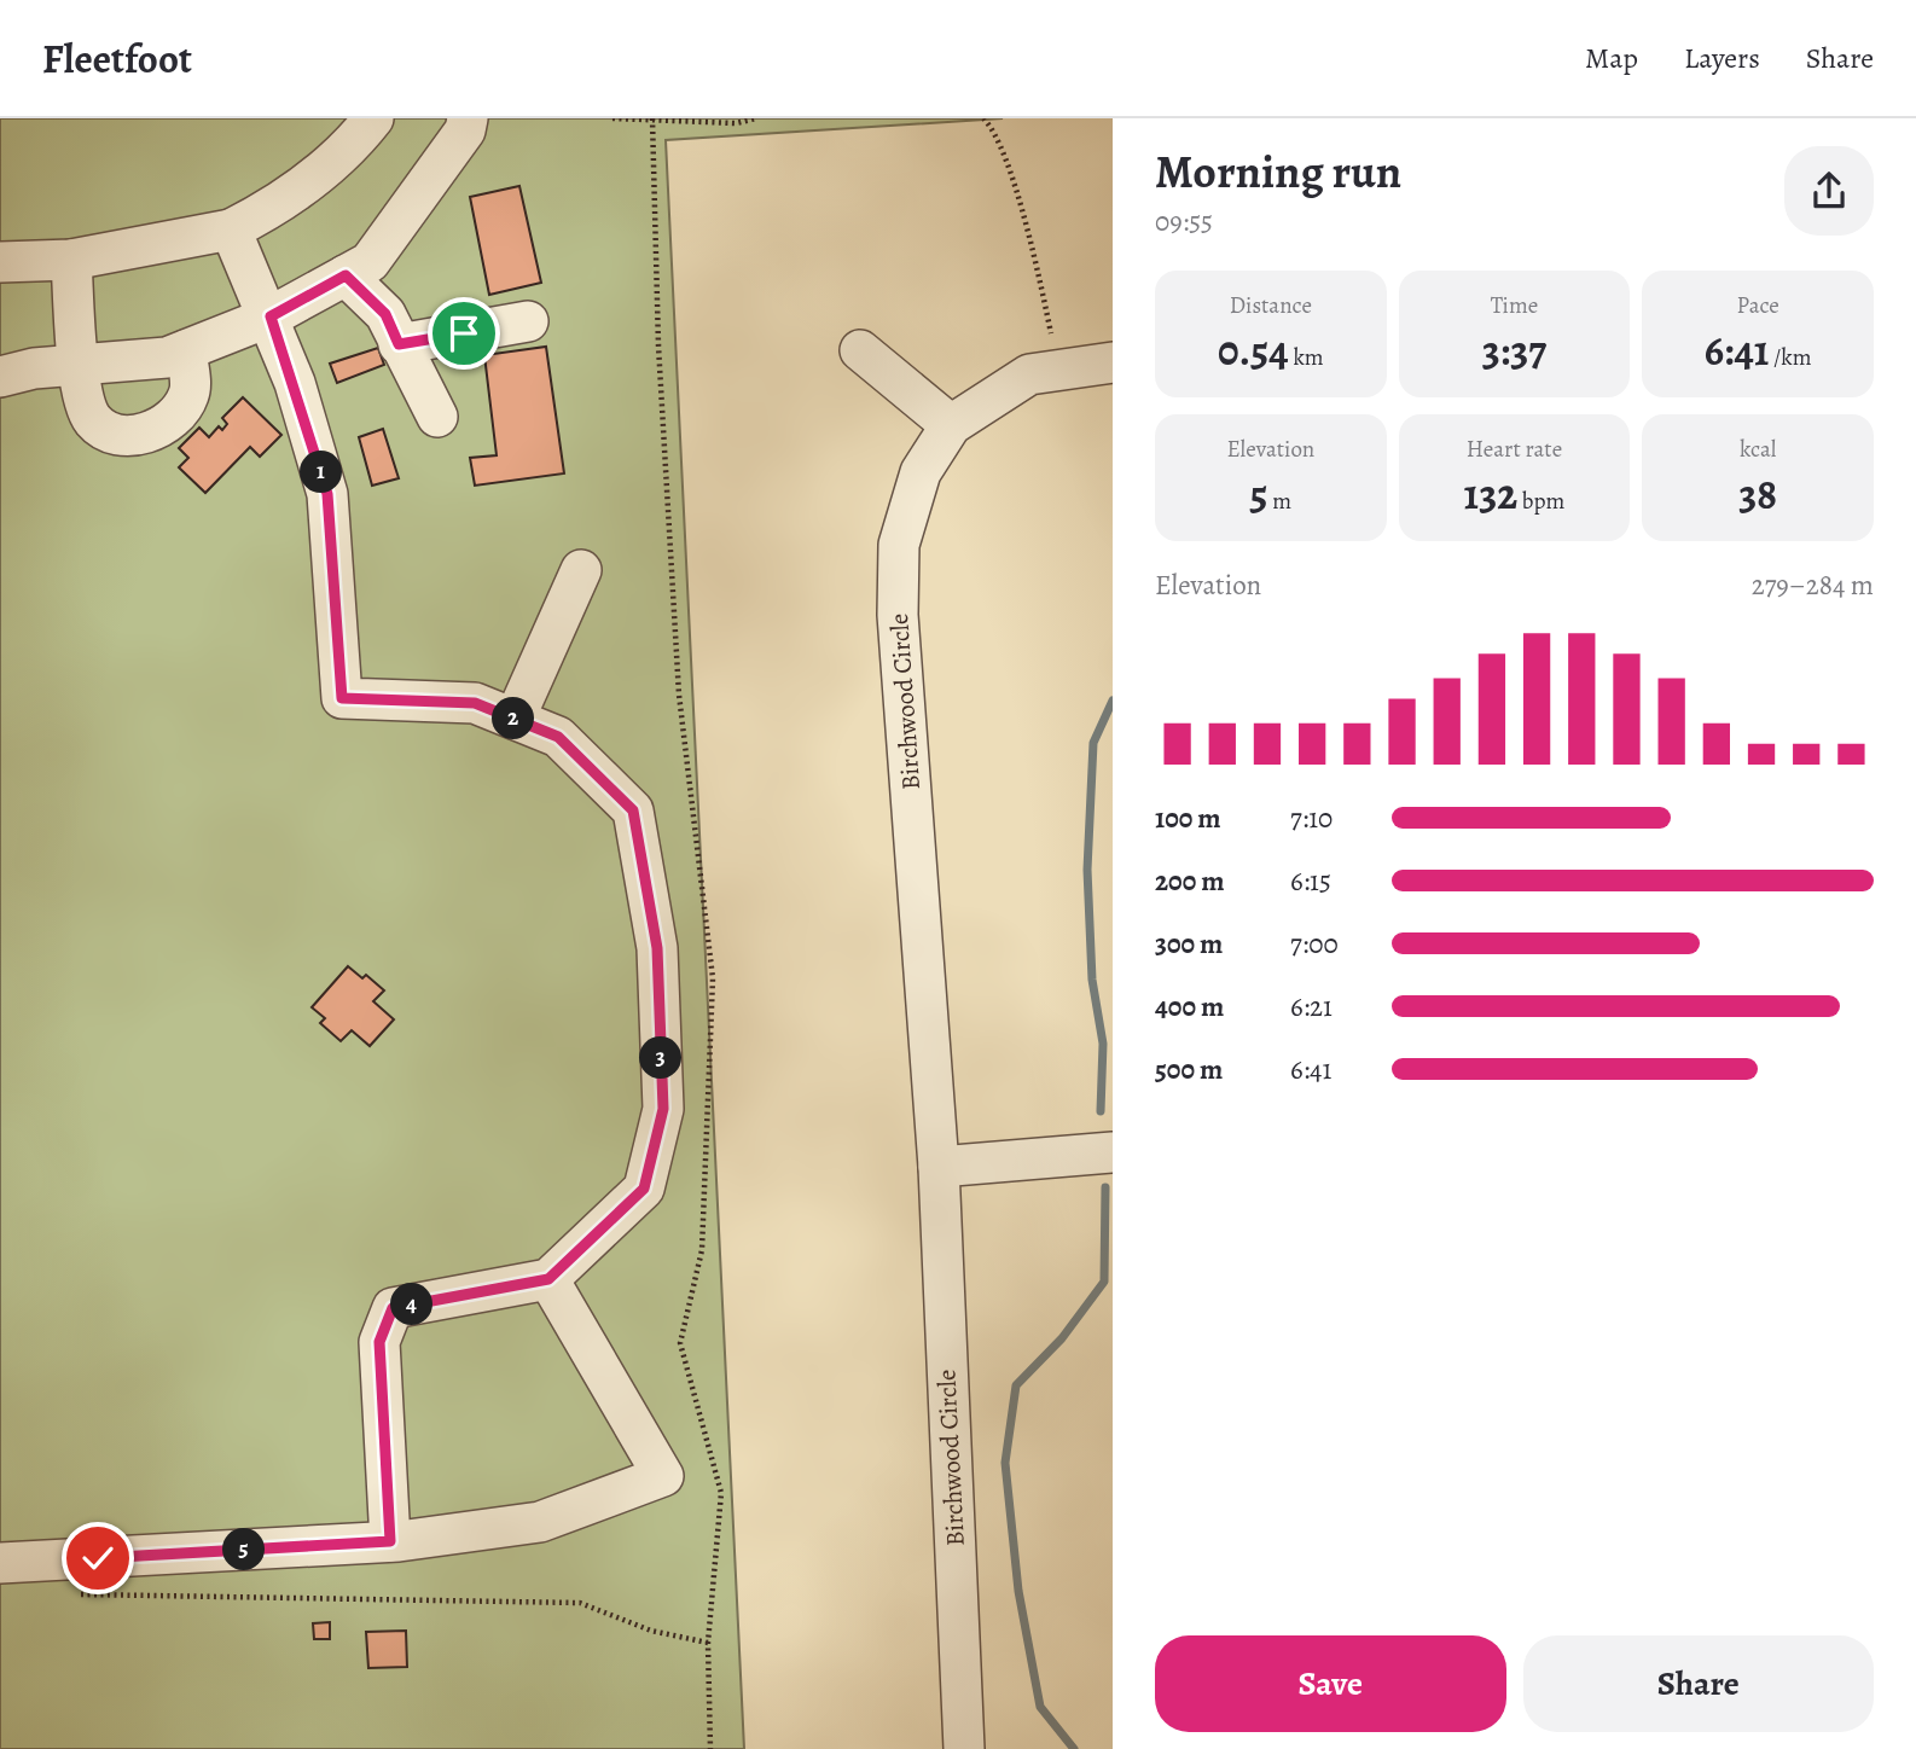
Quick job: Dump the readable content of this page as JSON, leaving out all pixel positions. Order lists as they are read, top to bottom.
{
  "streets": {
    "street": ["Birchwood Circle"]
  },
  "page": {
    "header": "Fleetfoot",
    "nav": ["Map", "Layers", "Share"],
    "heading": ["Morning run", "09:55"],
    "stats": [
      ["Distance", "0.54 km"],
      ["Time", "3:37"],
      ["Pace", "6:41 /km"],
      ["Elevation", "5 m"],
      ["Heart rate", "132 bpm"],
      ["kcal", "38"]
    ],
    "pins": [
      "1",
      "2",
      "3",
      "4",
      "5"
    ],
    "chart": ["Elevation", "279–284 m"],
    "list": [
      {
        "name": "100 m",
        "note": "7:10"
      },
      {
        "name": "200 m",
        "note": "6:15"
      },
      {
        "name": "300 m",
        "note": "7:00"
      },
      {
        "name": "400 m",
        "note": "6:21"
      },
      {
        "name": "500 m",
        "note": "6:41"
      }
    ],
    "buttons": ["Save", "Share"]
  }
}
